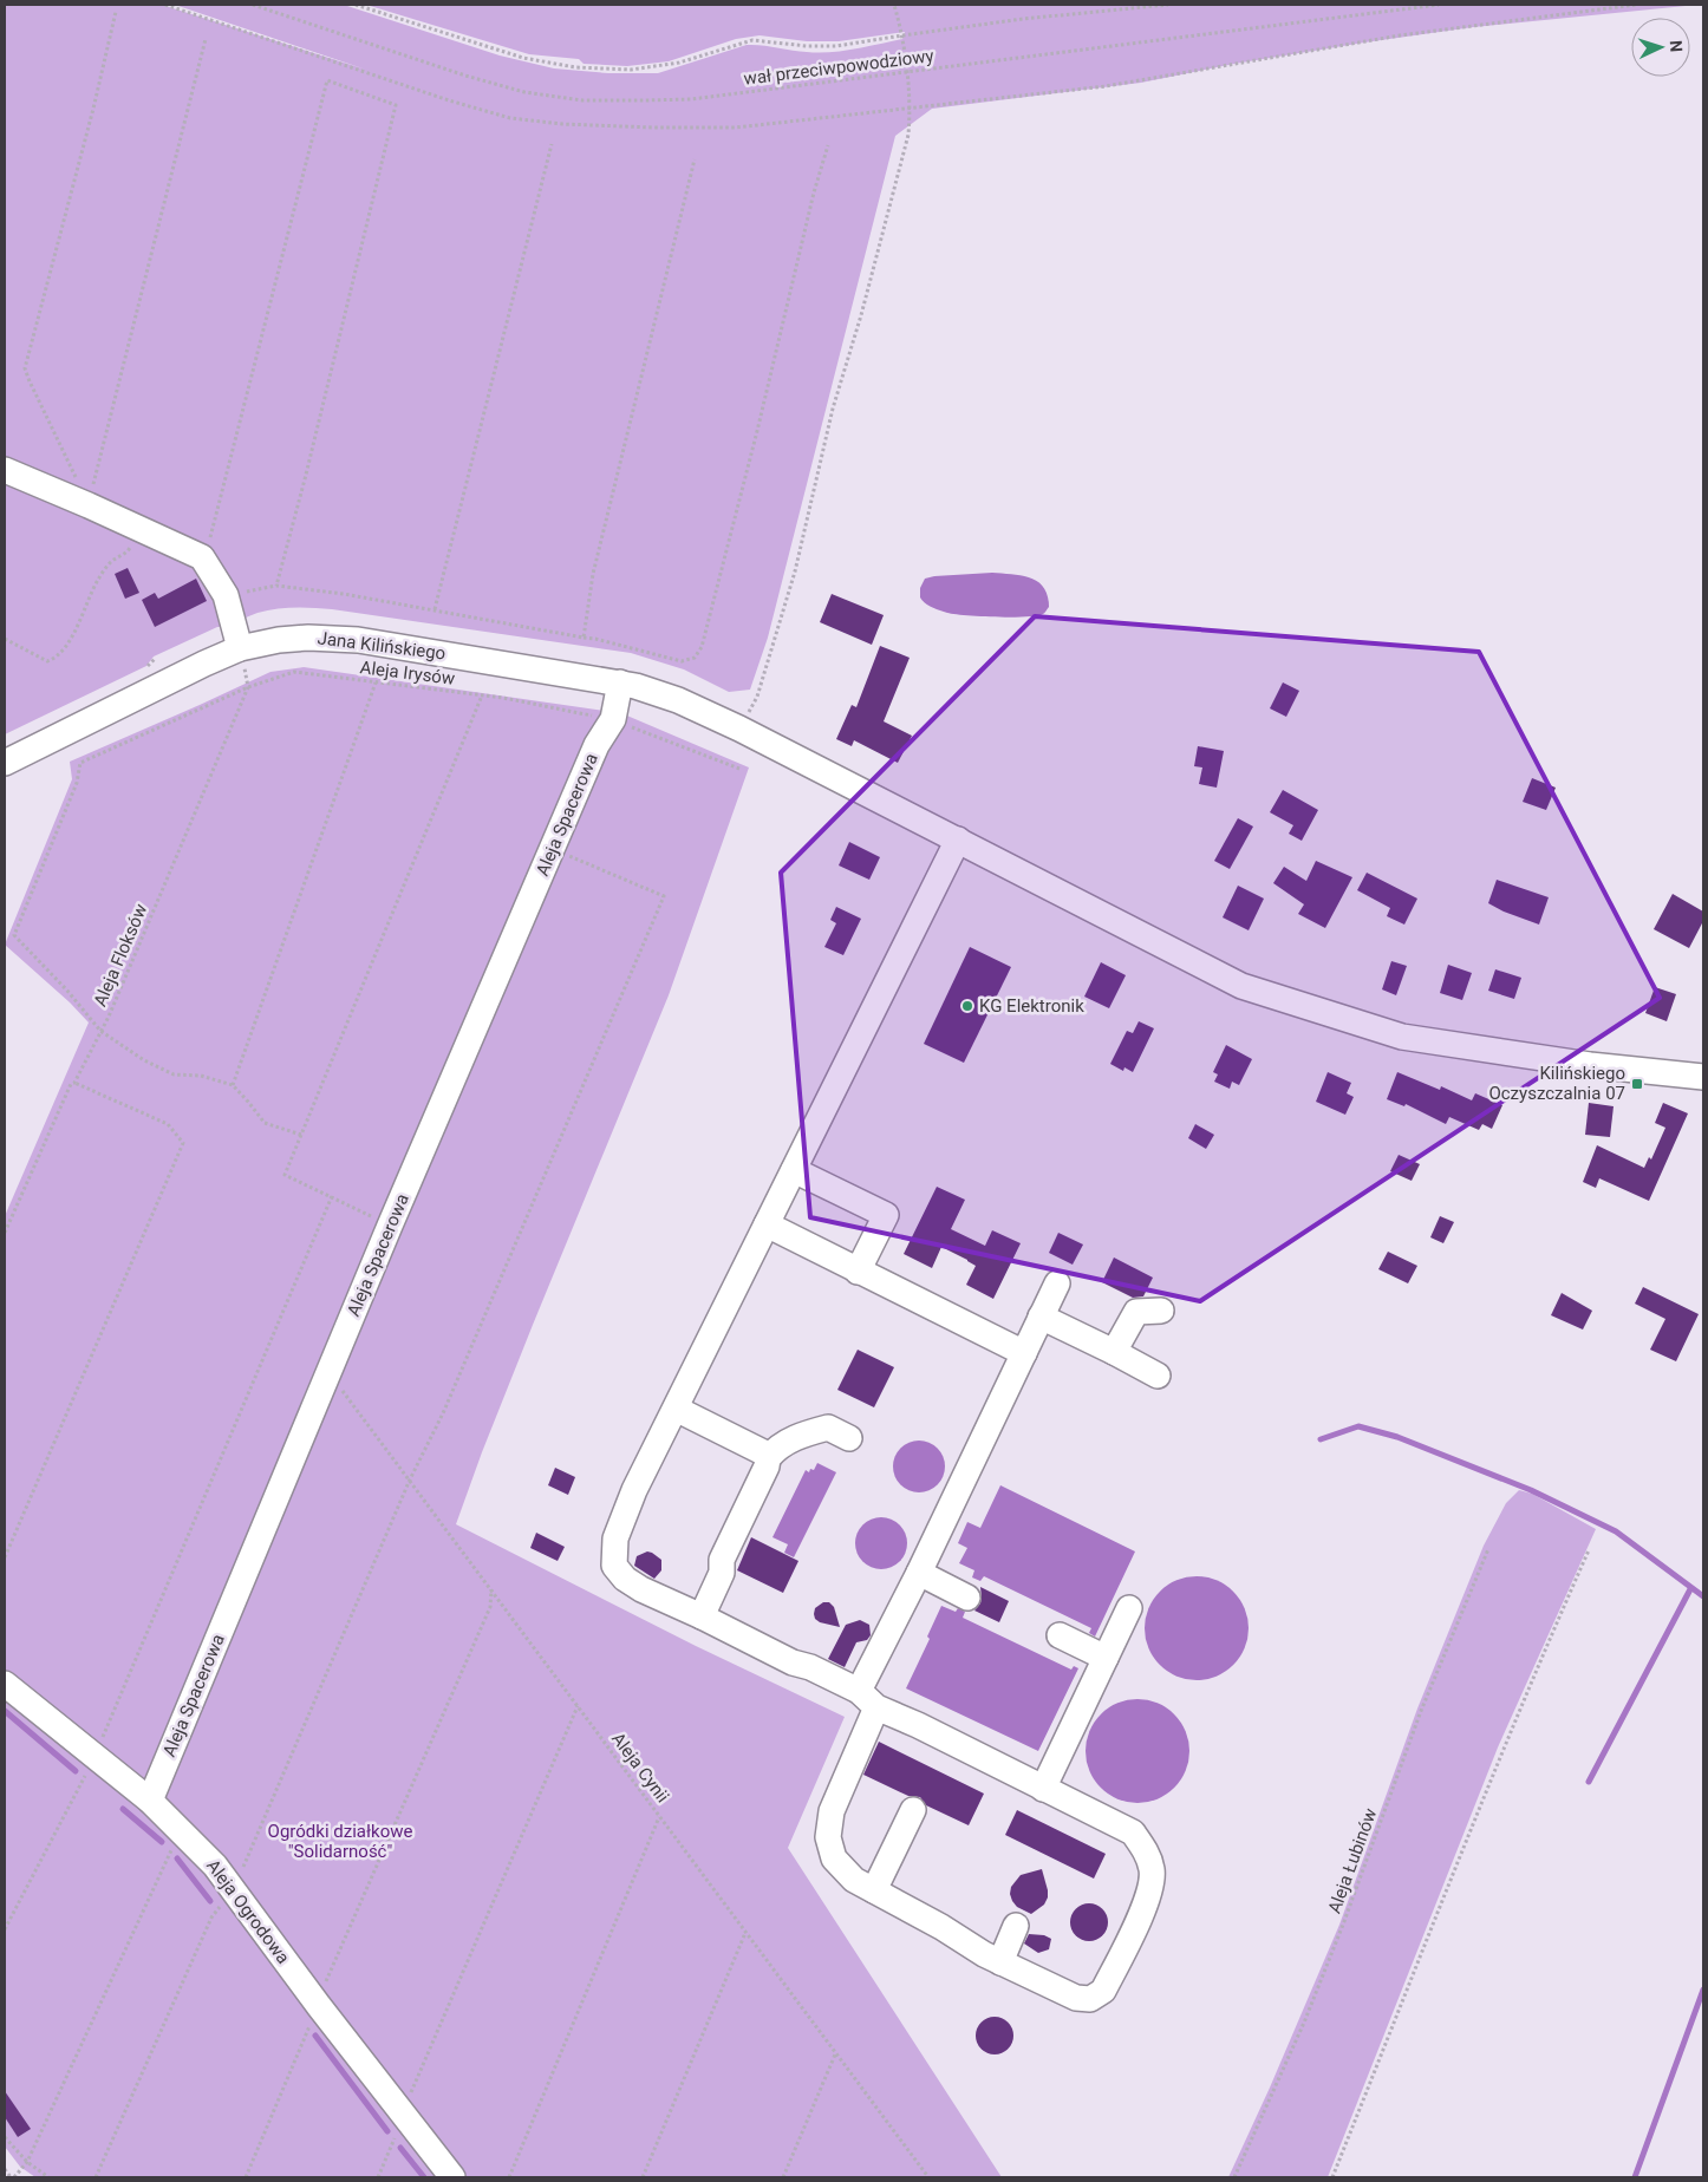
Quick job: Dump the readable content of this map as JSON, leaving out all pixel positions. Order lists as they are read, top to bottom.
{
  "streets": {
    "street": ["Jana Kilińskiego", "Aleja Spacerowa", "Aleja Ogrodowa"],
    "path": [
      "wał przeciwpowodziowy",
      "Aleja Irysów",
      "Aleja Floksów",
      "Aleja Cynii",
      "Aleja Łubinów"
    ]
  },
  "crossings": [
    ["Aleja Irysów", "Aleja Spacerowa"],
    ["Aleja Irysów", "Aleja Floksów"],
    ["Aleja Spacerowa", "Aleja Cynii"],
    ["Aleja Spacerowa", "Aleja Ogrodowa"]
  ],
  "parks": ["Ogródki działkowe \"Solidarność\""],
  "places": {
    "other": ["KG Elektronik"],
    "transit": ["Kilińskiego Oczyszczalnia 07"]
  },
  "north": "right"
}
